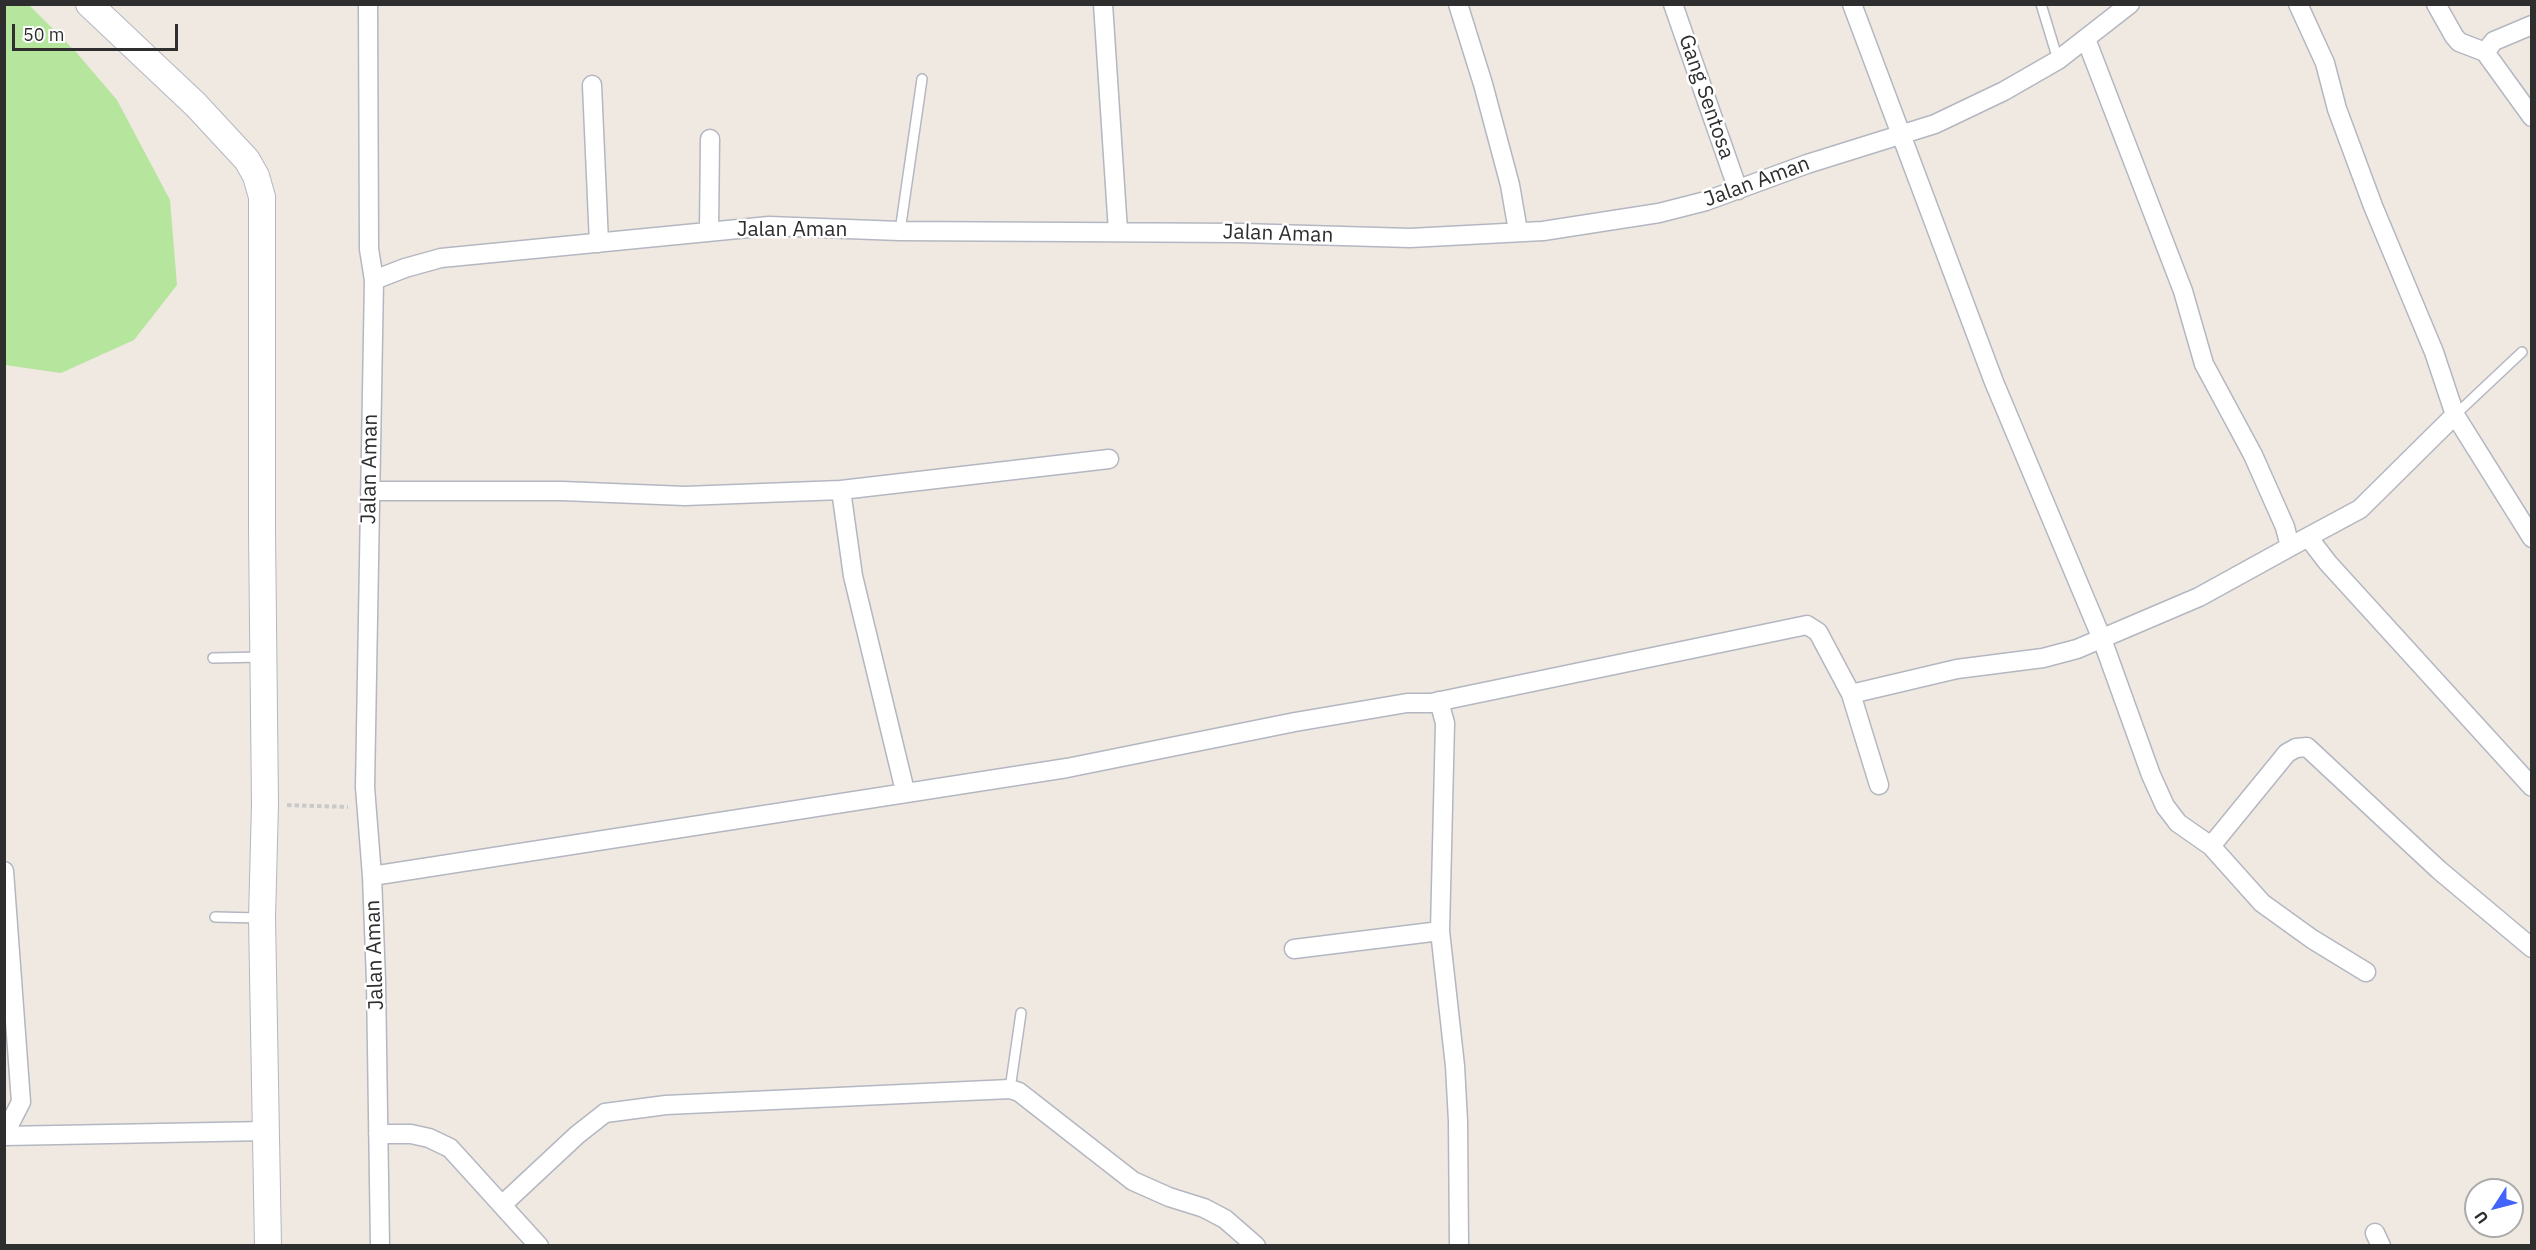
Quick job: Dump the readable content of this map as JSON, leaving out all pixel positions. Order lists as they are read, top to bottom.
{
  "streets": {
    "street": ["Gang Sentosa", "Jalan Aman"]
  },
  "crossings": [
    ["Gang Sentosa", "Jalan Aman"]
  ],
  "scale_bar": "50 m",
  "north": "bottom left"
}
